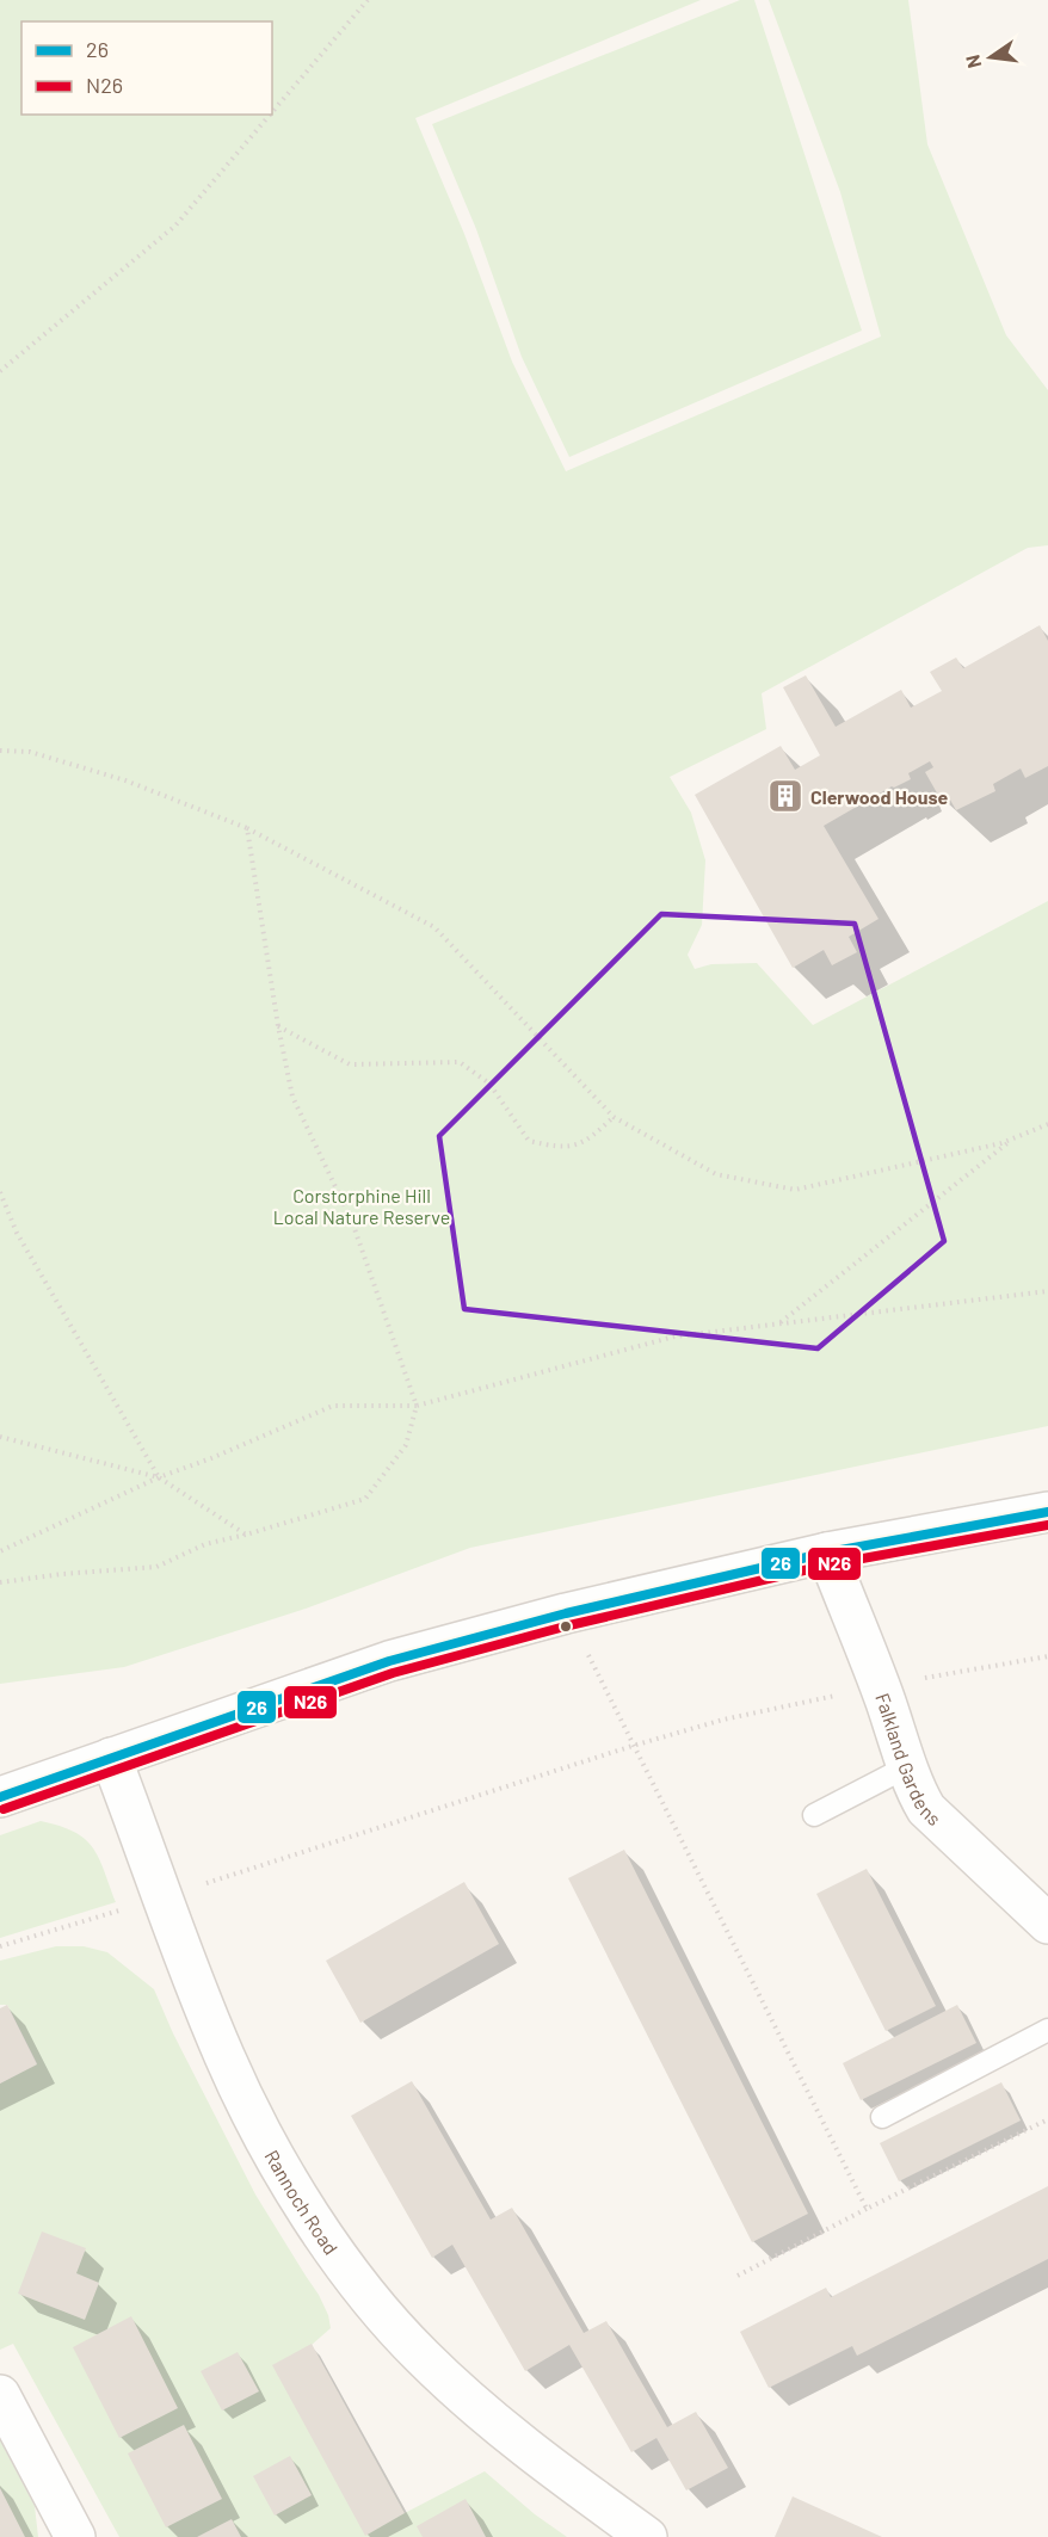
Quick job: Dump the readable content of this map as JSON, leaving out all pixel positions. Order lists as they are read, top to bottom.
{
  "streets": {
    "street": ["Falkland Gardens", "Rannoch Road"]
  },
  "parks": ["Corstorphine Hill Local Nature Reserve"],
  "places": {
    "building": ["Clerwood House"]
  },
  "lines": ["transit line 26", "transit line N26"],
  "legend": ["26", "N26"],
  "north": "left"
}
